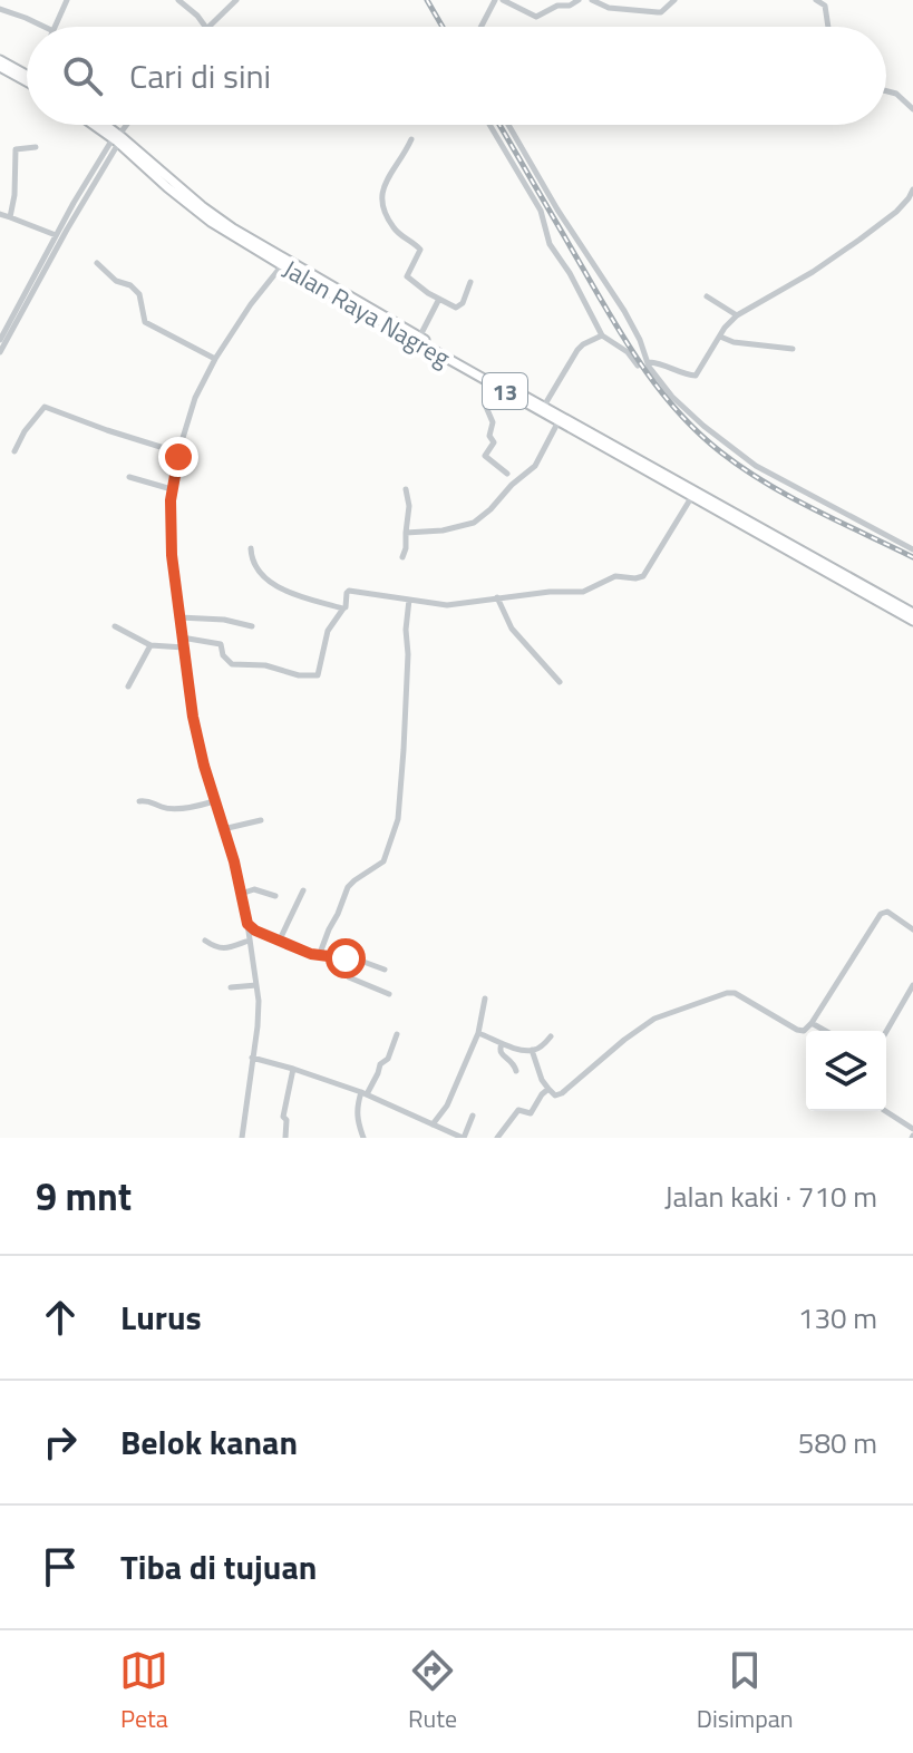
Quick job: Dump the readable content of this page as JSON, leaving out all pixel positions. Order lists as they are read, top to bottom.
{
  "streets": {
    "highway": ["Jalan Raya Nagreg", "13"]
  },
  "page": {
    "search": "Cari di sini",
    "heading": ["9 mnt", "Jalan kaki · 710 m"],
    "list": [
      ["Lurus", "130 m"],
      ["Belok kanan", "580 m"],
      "Tiba di tujuan"
    ],
    "nav": ["Peta", "Rute", "Disimpan"]
  }
}
